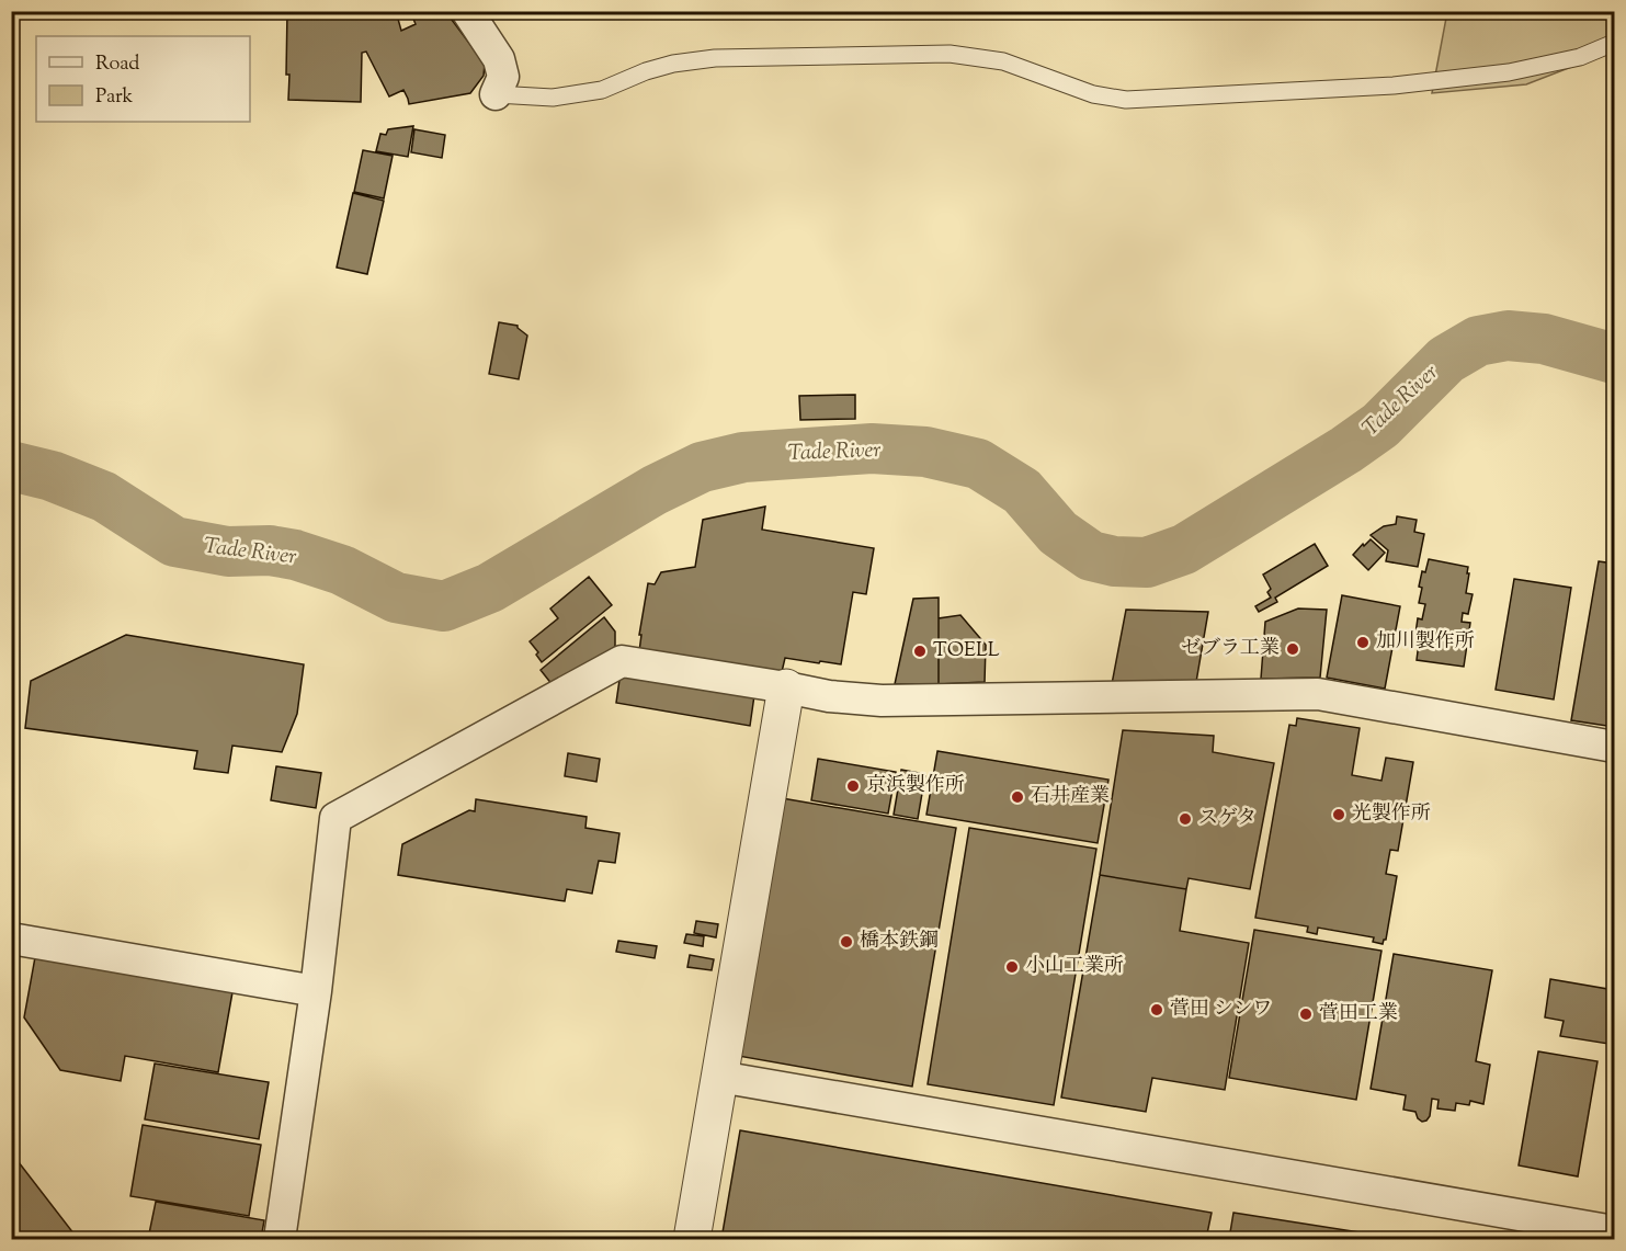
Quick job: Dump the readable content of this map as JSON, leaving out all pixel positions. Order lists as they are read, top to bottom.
{
  "water": ["Tade River"],
  "places": [
    "加川製作所",
    "ゼブラ工業",
    "TOELL",
    "京浜製作所",
    "石井産業",
    "光製作所",
    "スゲタ",
    "橋本鉄鋼",
    "小山工業所",
    "菅田 シンワ",
    "菅田工業"
  ],
  "legend": ["Road", "Park"]
}
